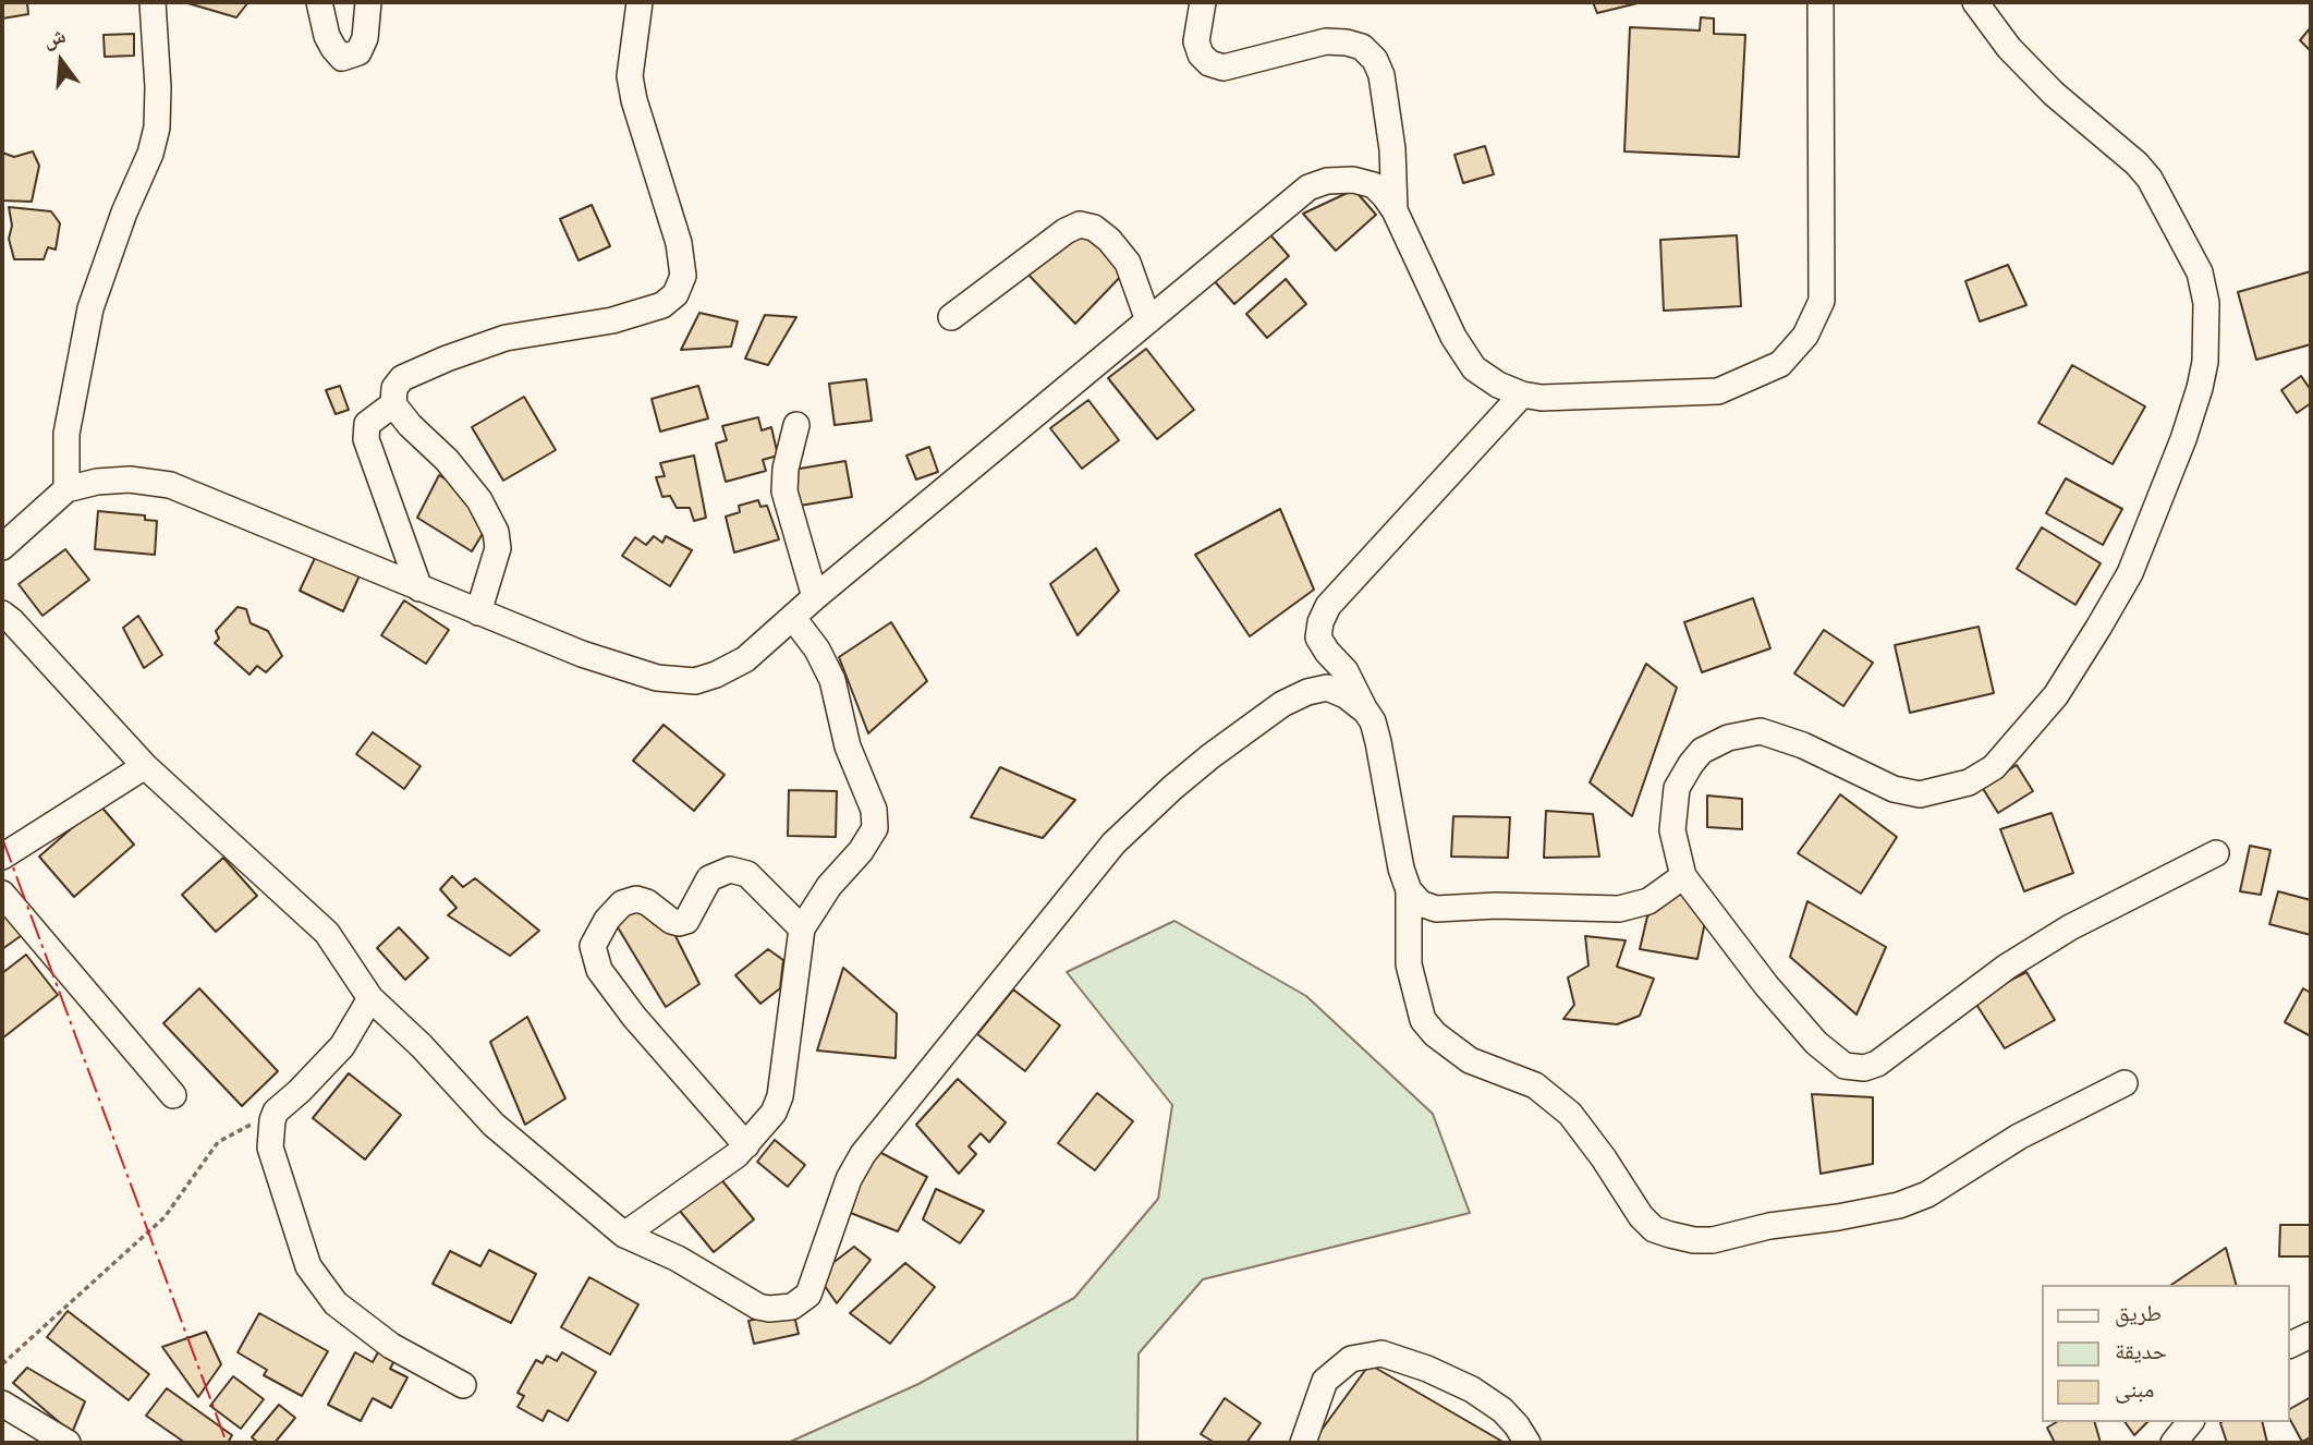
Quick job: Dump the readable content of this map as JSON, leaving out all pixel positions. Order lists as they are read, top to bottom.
{
  "legend": ["طريق", "حديقة", "مبنى"],
  "north": "top"
}
